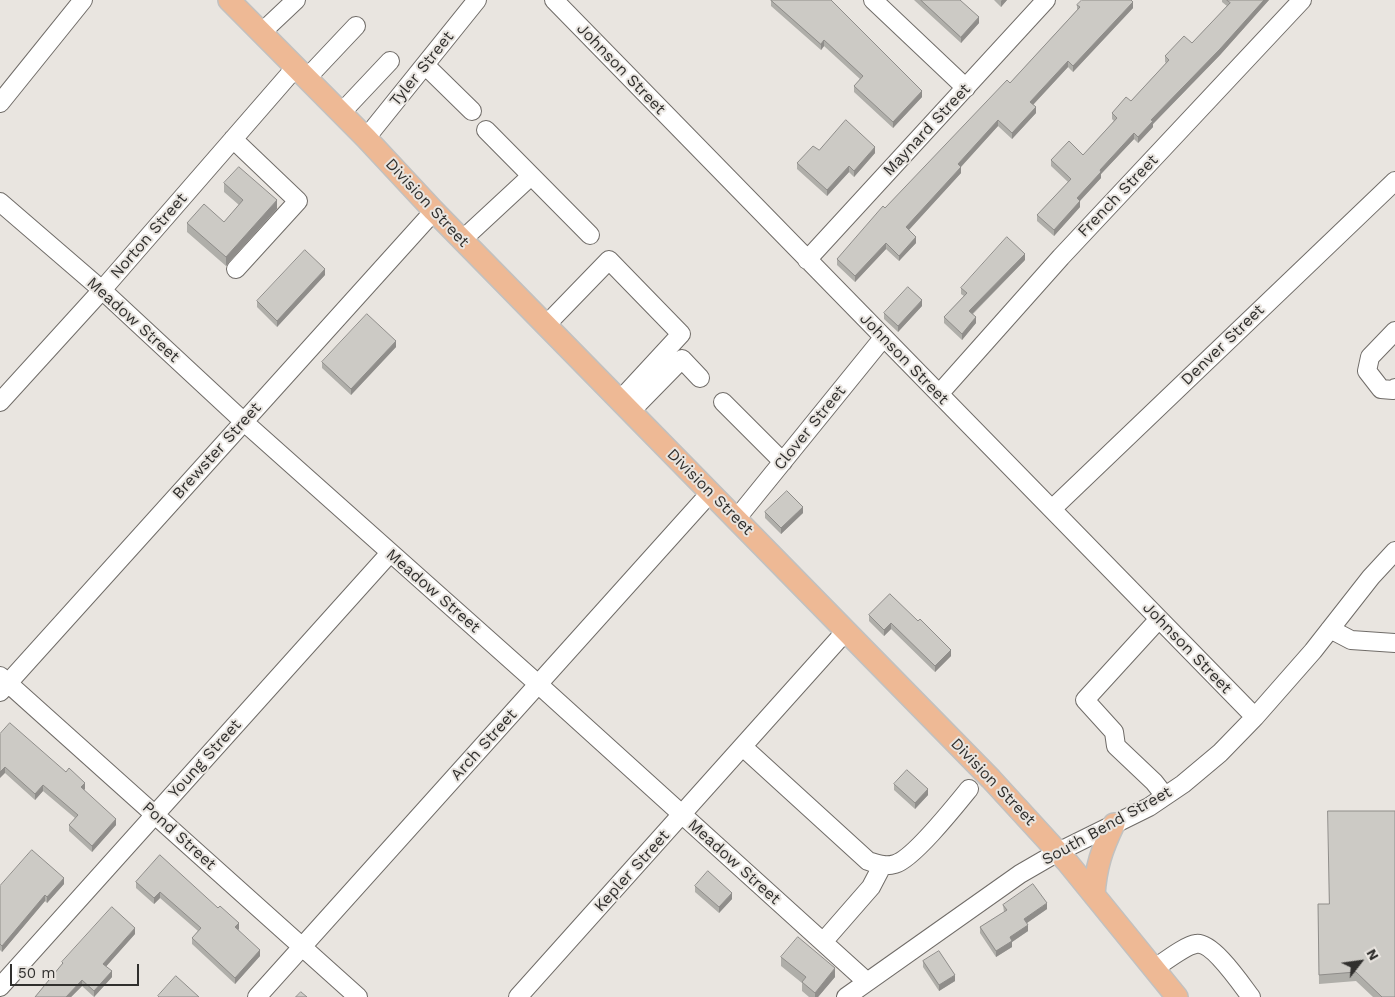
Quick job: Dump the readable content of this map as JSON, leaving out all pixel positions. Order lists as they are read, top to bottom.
{
  "streets": {
    "main road": ["Division Street"],
    "street": [
      "Tyler Street",
      "Johnson Street",
      "Maynard Street",
      "French Street",
      "Norton Street",
      "Meadow Street",
      "Denver Street",
      "Clover Street",
      "Brewster Street",
      "Arch Street",
      "Young Street",
      "South Bend Street",
      "Pond Street",
      "Kepler Street"
    ]
  },
  "crossings": [
    ["Tyler Street", "Division Street"],
    ["Johnson Street", "Maynard Street"],
    ["Johnson Street", "French Street"],
    ["Johnson Street", "Denver Street"],
    ["Johnson Street", "Clover Street"],
    ["Johnson Street", "South Bend Street"],
    ["Division Street", "Norton Street"],
    ["Division Street", "Clover Street"],
    ["Division Street", "Brewster Street"],
    ["Division Street", "Arch Street"],
    ["Division Street", "South Bend Street"],
    ["Division Street", "Kepler Street"],
    ["Norton Street", "Meadow Street"],
    ["Meadow Street", "Brewster Street"],
    ["Meadow Street", "Arch Street"],
    ["Meadow Street", "Young Street"],
    ["Meadow Street", "South Bend Street"],
    ["Meadow Street", "Kepler Street"],
    ["Brewster Street", "Pond Street"],
    ["Arch Street", "Pond Street"],
    ["Young Street", "Pond Street"]
  ],
  "scale_bar": "50 m",
  "north": "top right"
}
